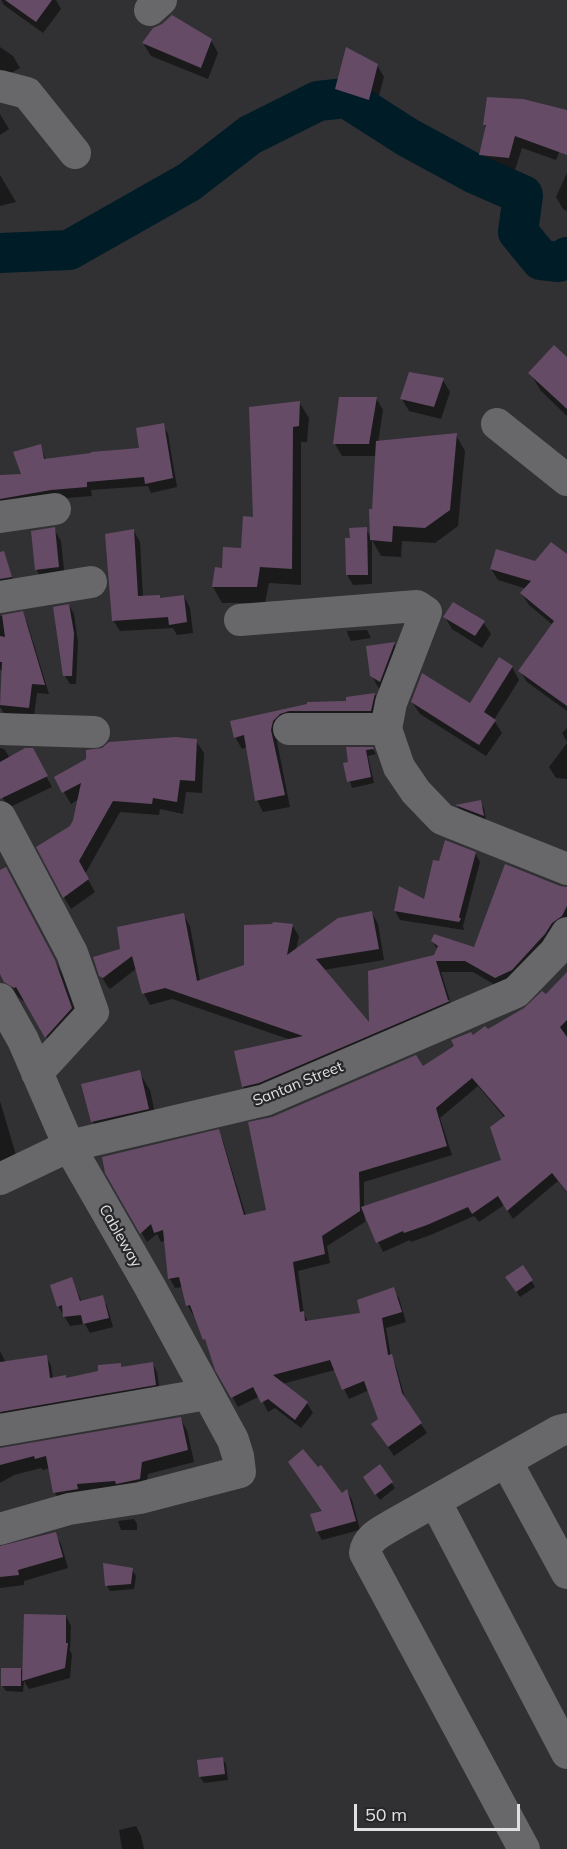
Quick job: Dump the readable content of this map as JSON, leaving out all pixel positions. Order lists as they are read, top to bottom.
{
  "streets": {
    "street": ["Santan Street", "Cableway"]
  },
  "crossings": [
    ["Santan Street", "Cableway"]
  ],
  "scale_bar": "50 m"
}
